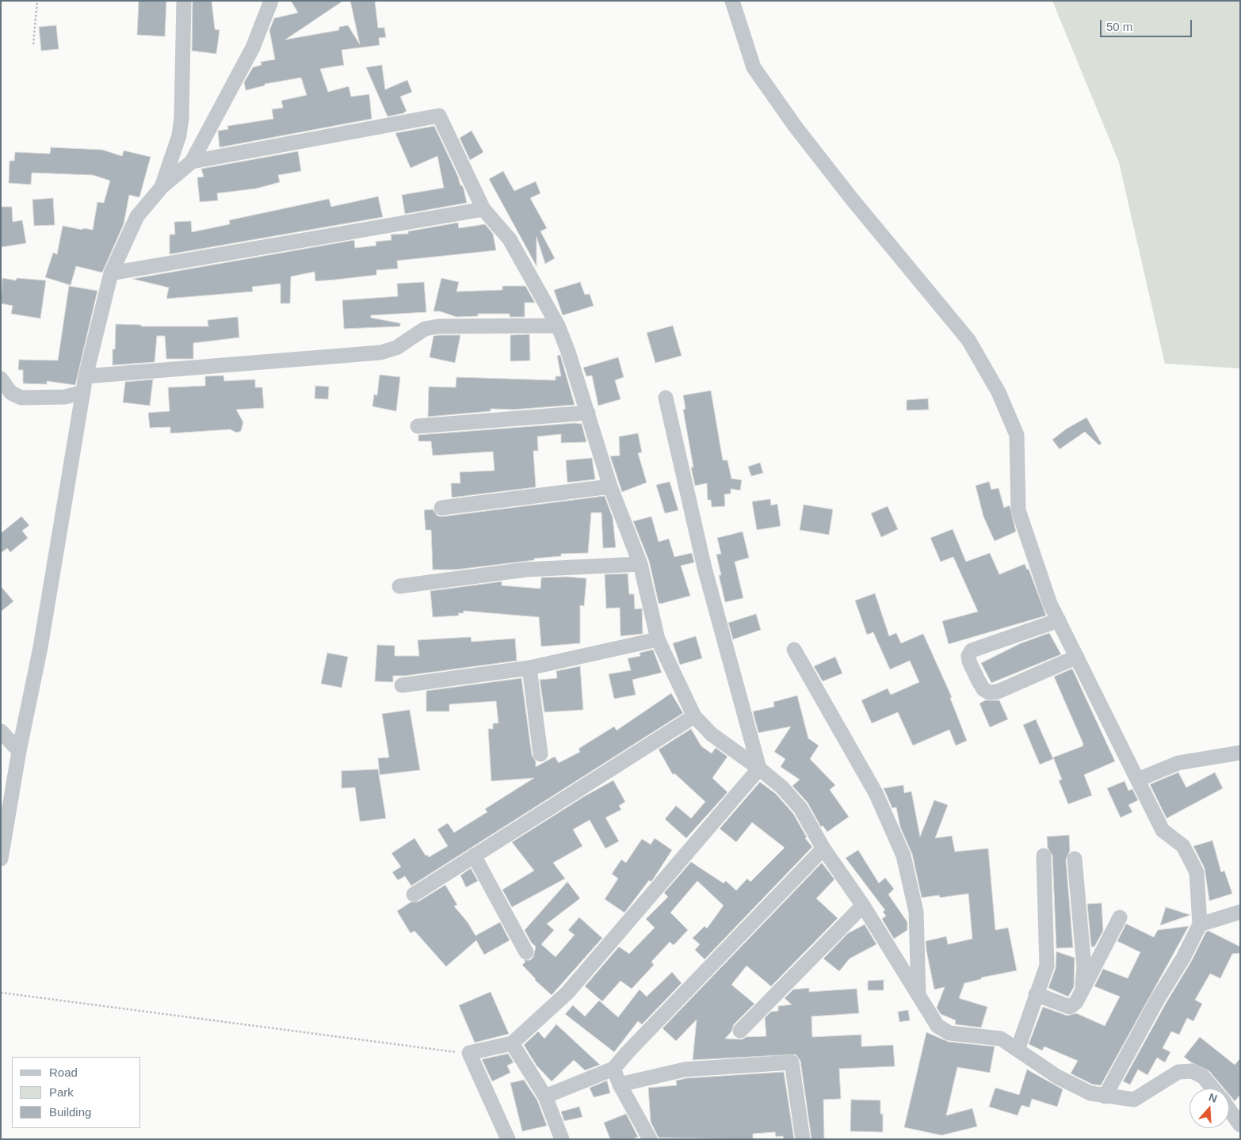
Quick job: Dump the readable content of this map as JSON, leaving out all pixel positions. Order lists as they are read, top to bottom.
{
  "legend": ["Road", "Park", "Building"],
  "scale_bar": "50 m",
  "north": "top"
}
